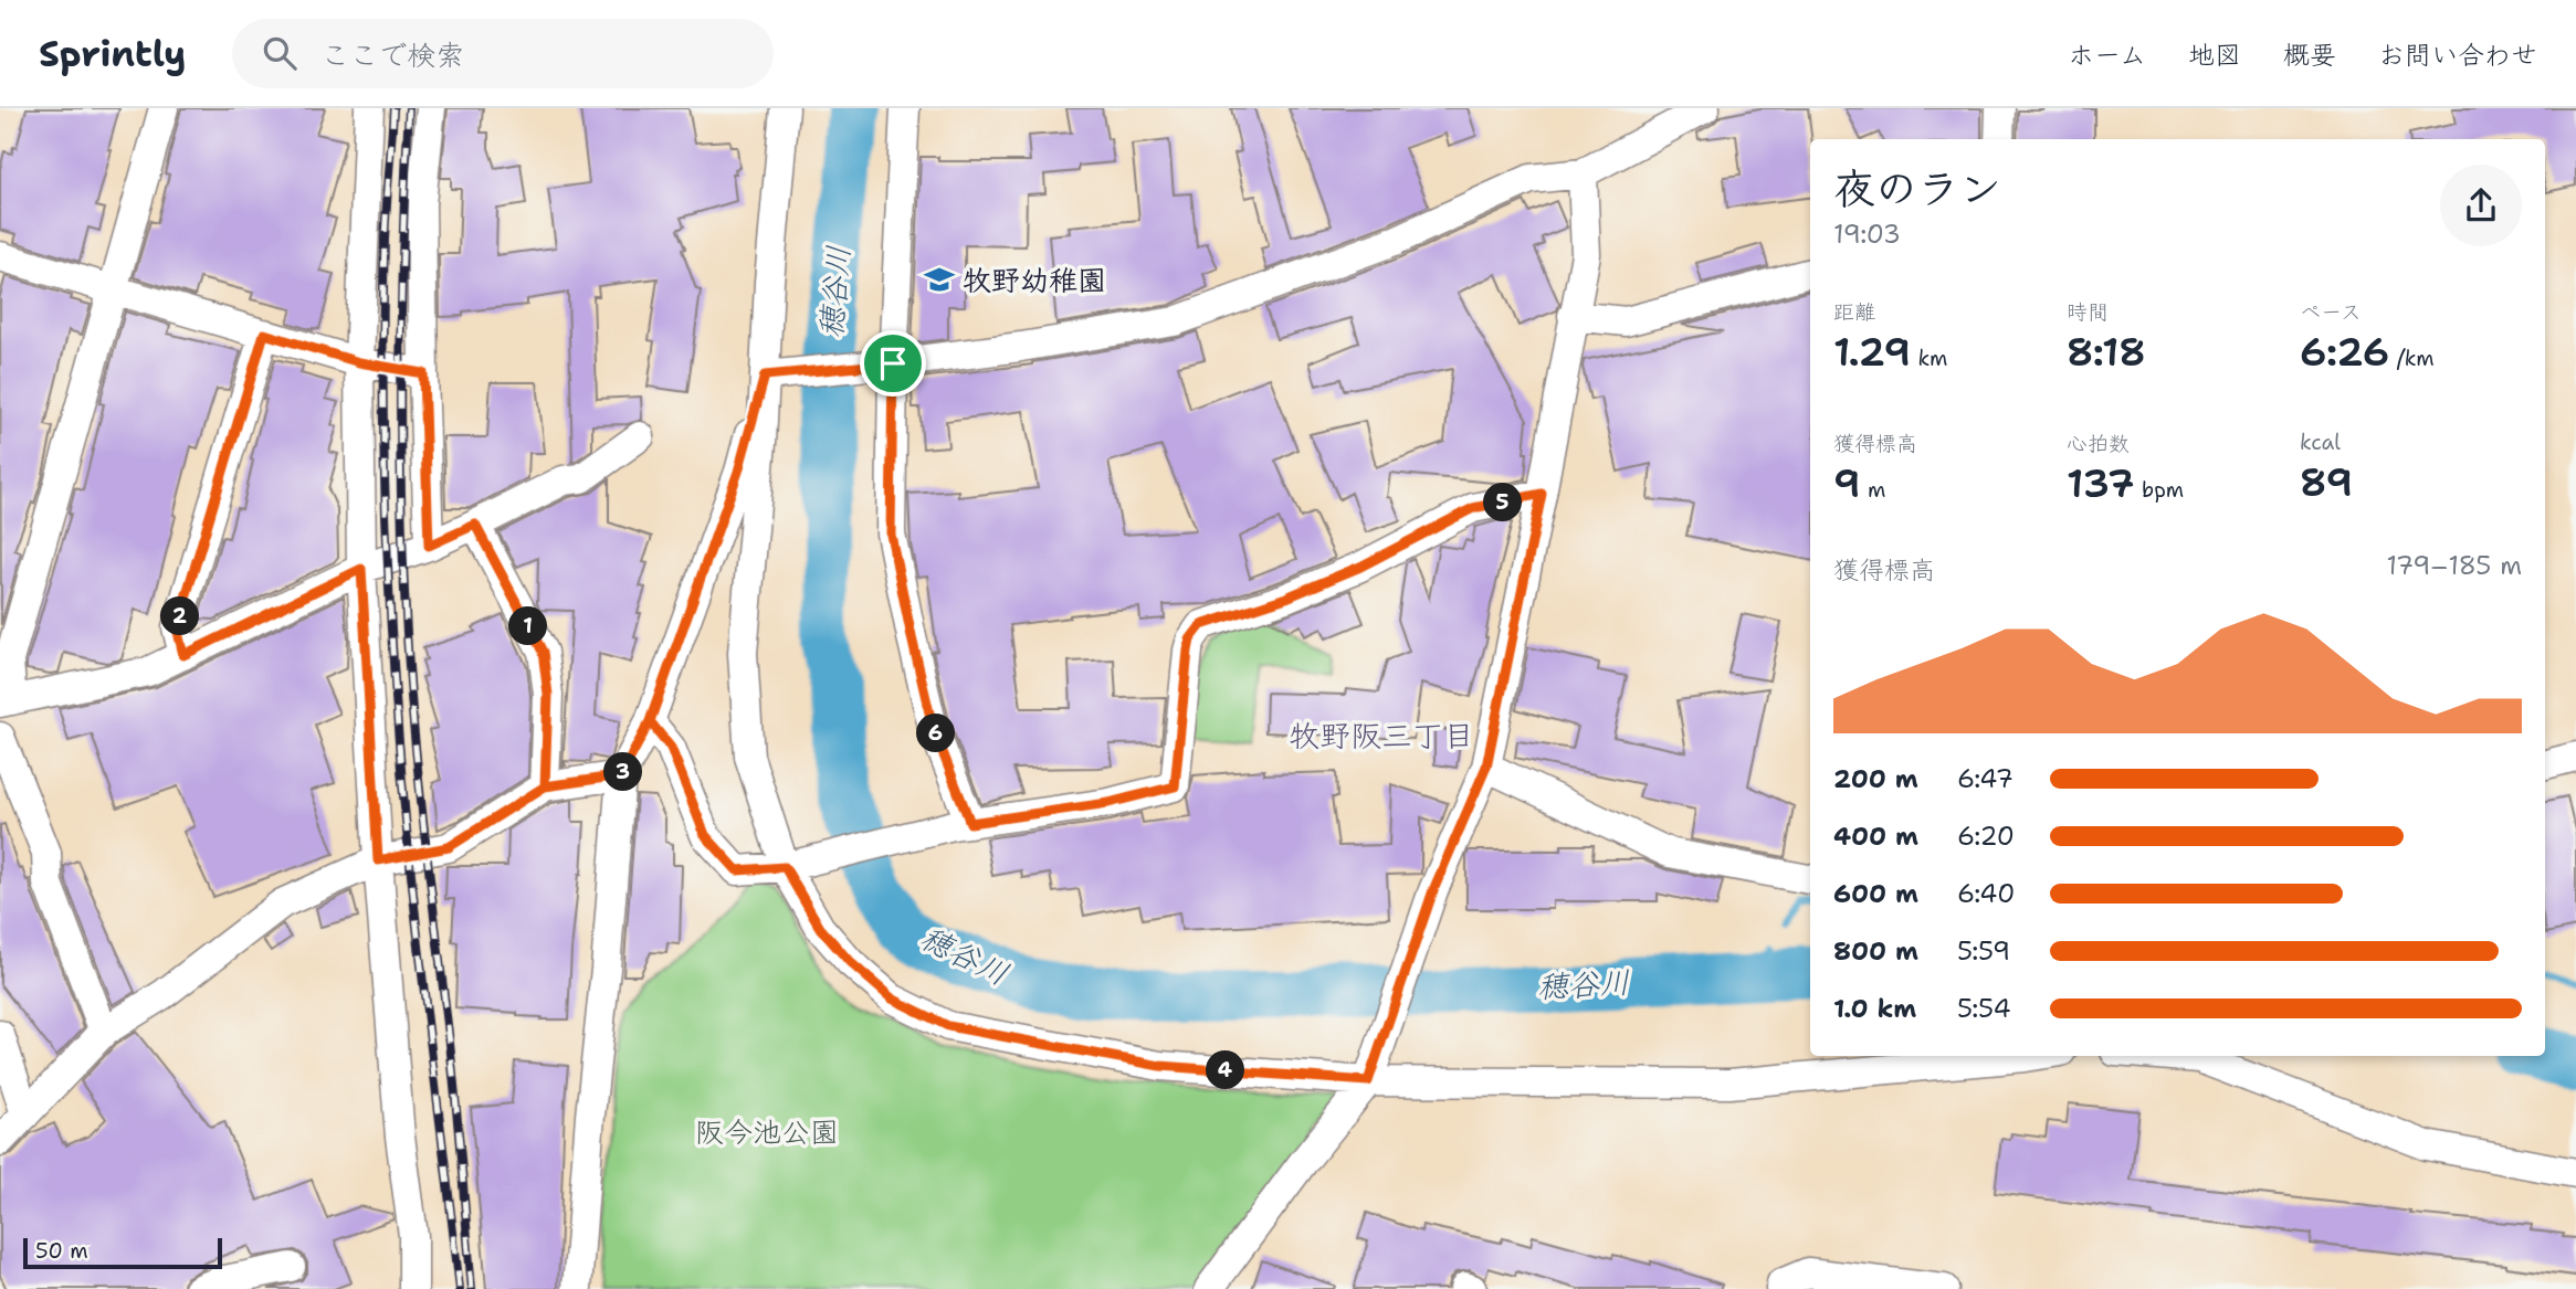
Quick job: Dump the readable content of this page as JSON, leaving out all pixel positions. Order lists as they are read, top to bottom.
{
  "districts": ["牧野阪三丁目"],
  "water": ["穂谷川"],
  "parks": ["阪今池公園"],
  "places": {
    "school or university": ["牧野幼稚園"]
  },
  "scale_bar": "50 m",
  "page": {
    "header": "Sprintly",
    "search": "ここで検索",
    "nav": [
      "ホーム",
      "地図",
      "概要",
      "お問い合わせ"
    ],
    "heading": ["夜のラン", "19:03"],
    "stats": [
      ["距離", "1.29 km"],
      ["時間", "8:18"],
      ["ペース", "6:26 /km"],
      ["獲得標高", "9 m"],
      ["心拍数", "137 bpm"],
      ["kcal", "89"]
    ],
    "pins": [
      "5",
      "2",
      "1",
      "6",
      "3",
      "4"
    ],
    "chart": ["獲得標高", "179–185 m"],
    "list": [
      {
        "name": "200 m",
        "note": "6:47"
      },
      {
        "name": "400 m",
        "note": "6:20"
      },
      {
        "name": "600 m",
        "note": "6:40"
      },
      {
        "name": "800 m",
        "note": "5:59"
      },
      {
        "name": "1.0 km",
        "note": "5:54"
      }
    ],
    "scale": "50 m"
  }
}
